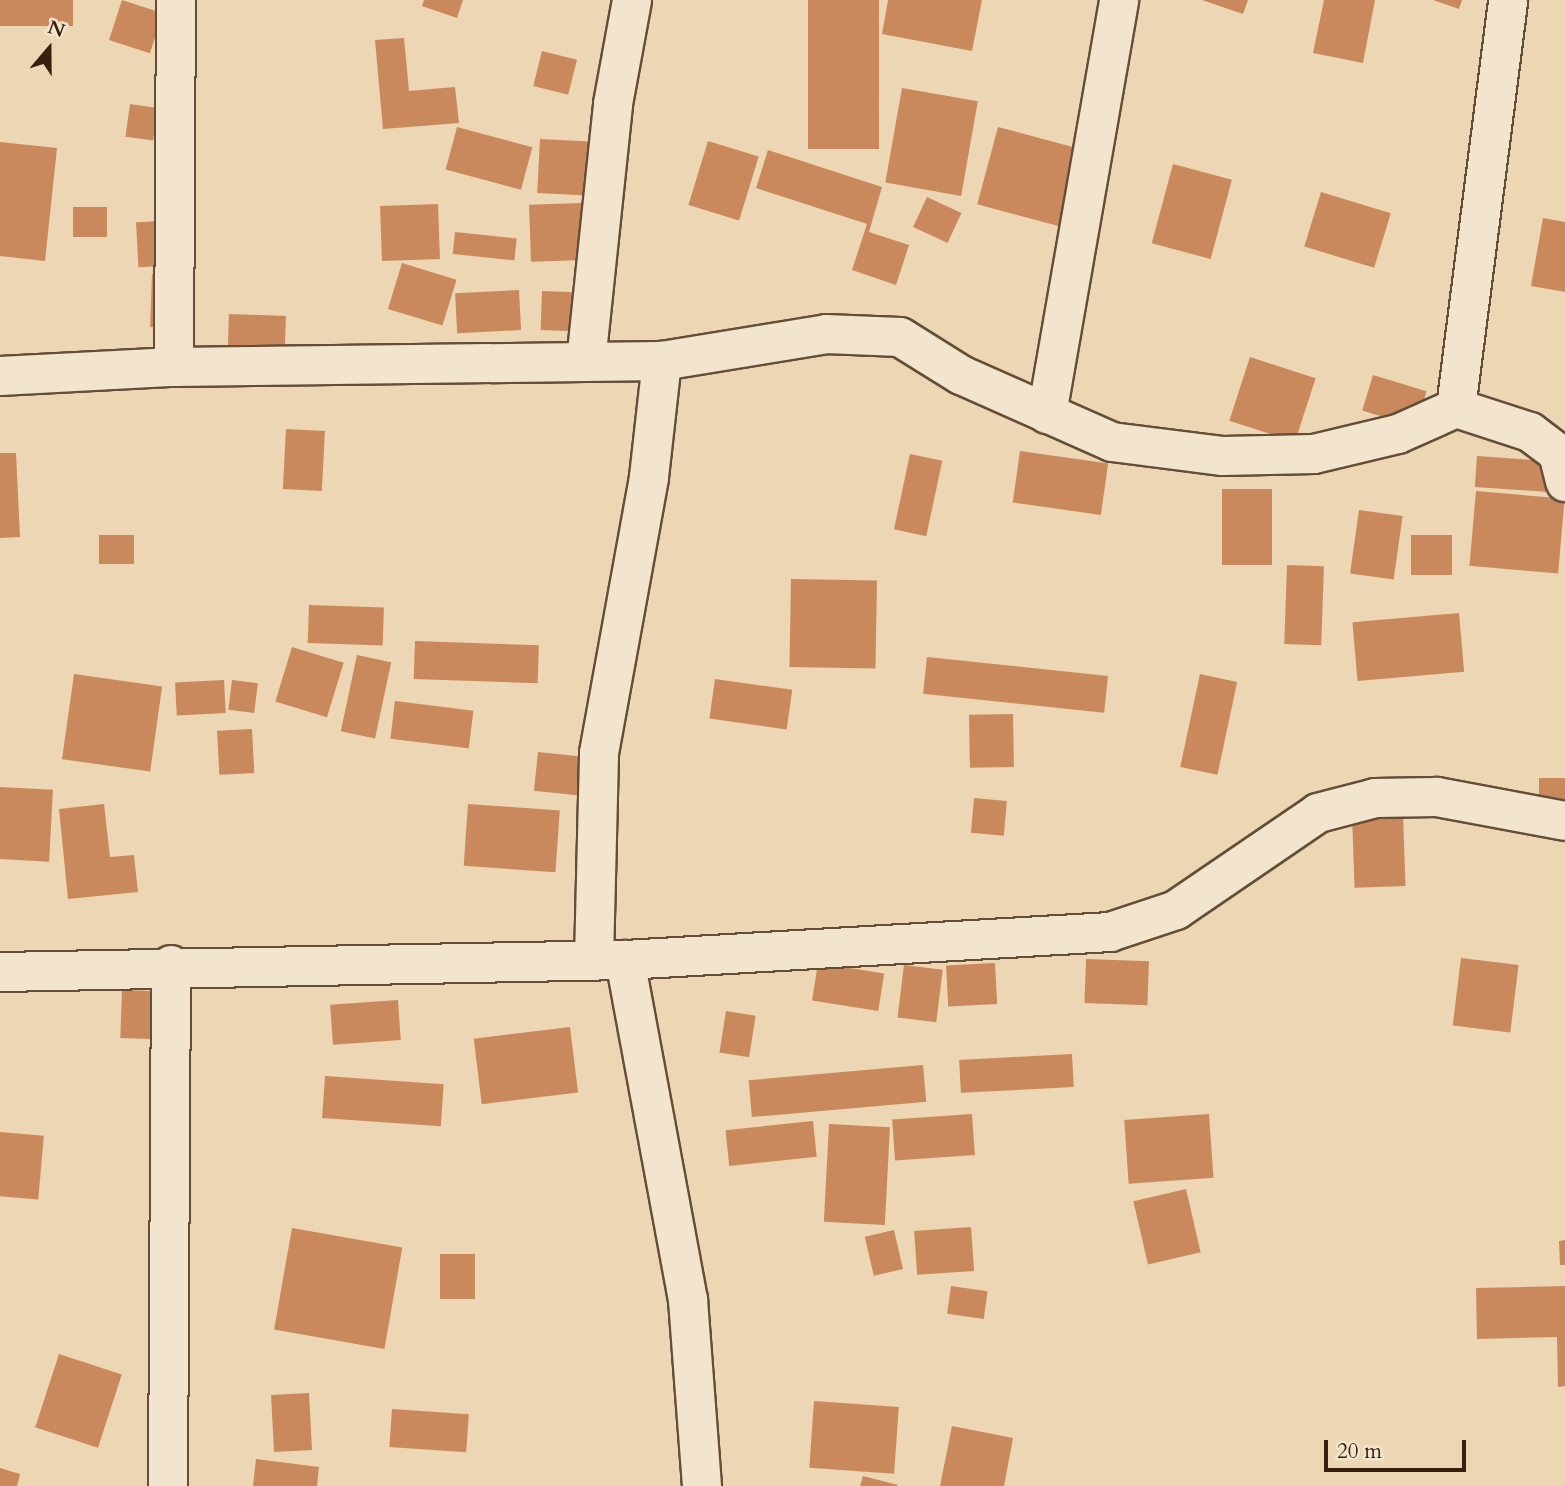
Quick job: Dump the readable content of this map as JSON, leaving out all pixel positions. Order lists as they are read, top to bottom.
{
  "scale_bar": "20 m",
  "north": "top"
}
